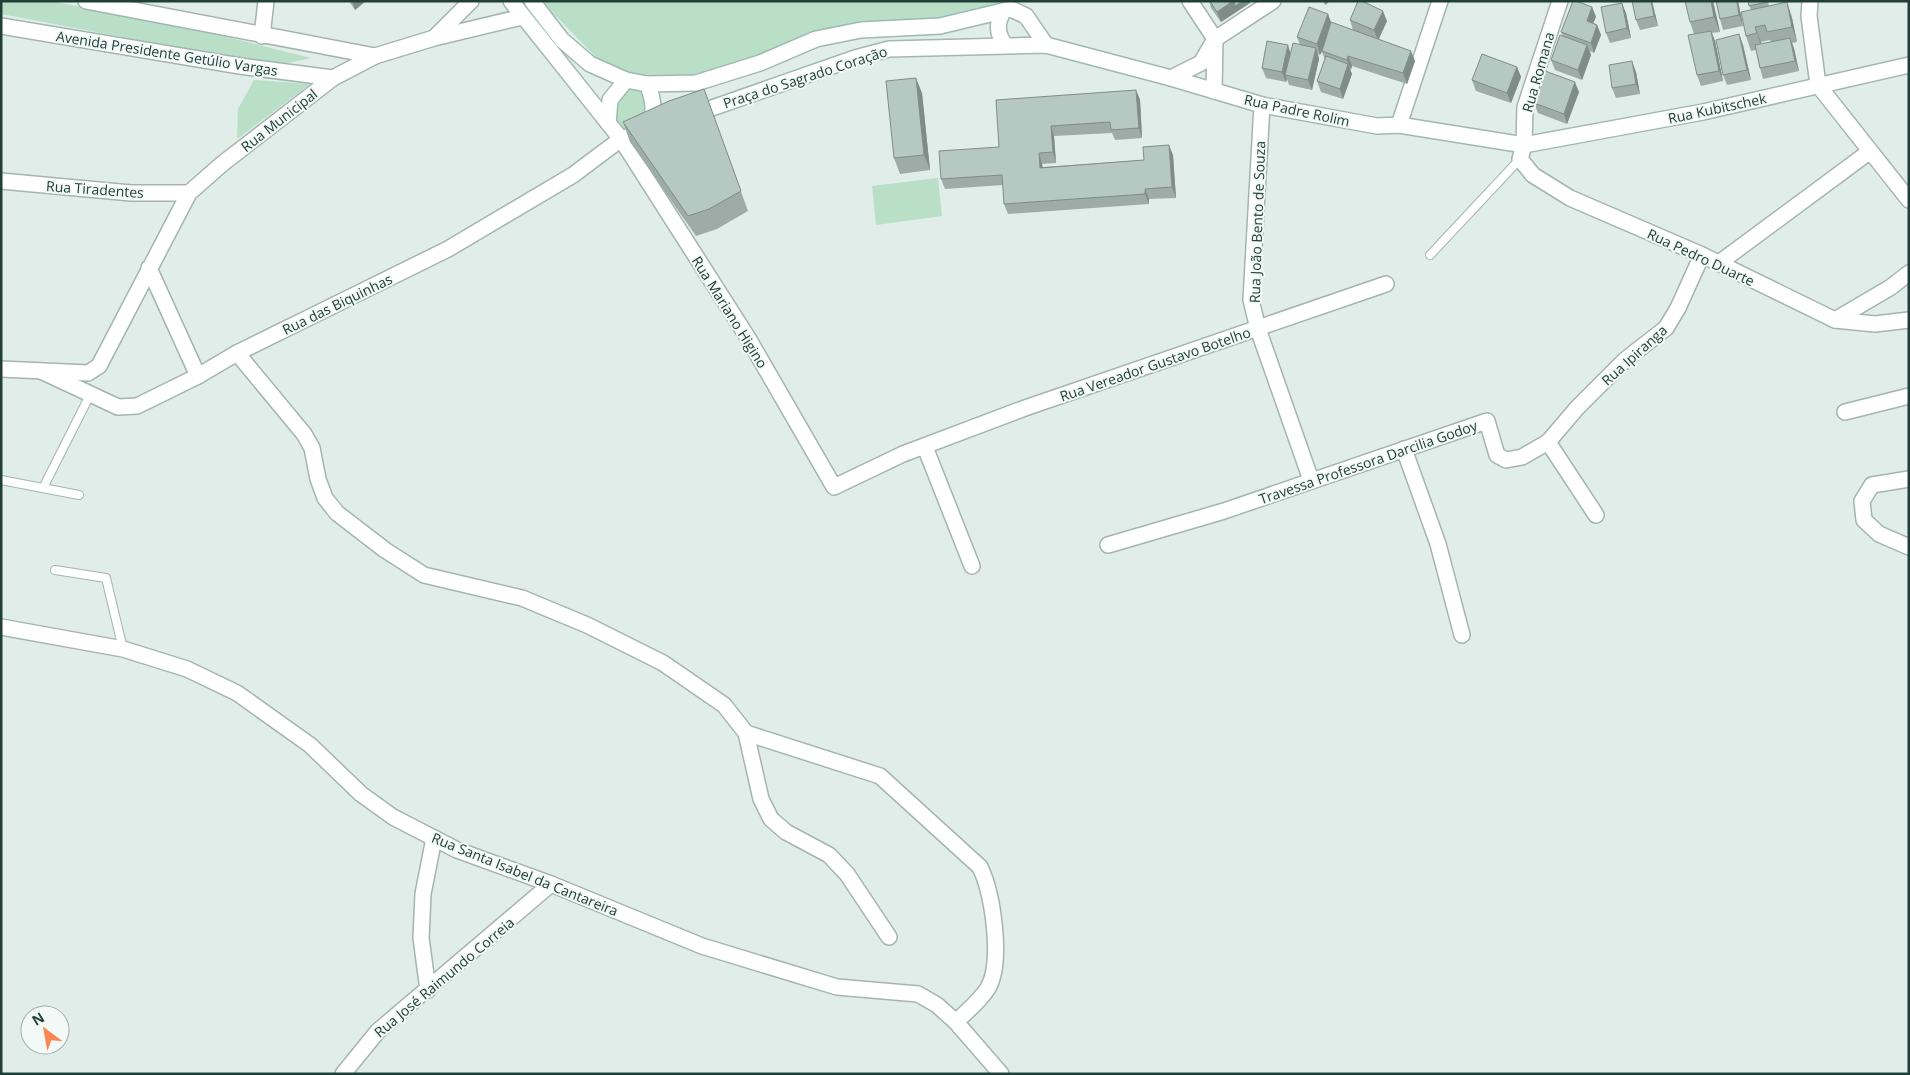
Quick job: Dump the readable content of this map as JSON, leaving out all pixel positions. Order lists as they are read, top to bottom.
{
  "streets": {
    "street": [
      "Avenida Presidente Getúlio Vargas",
      "Rua Romana",
      "Praça do Sagrado Coração",
      "Rua Kubitschek",
      "Rua Padre Rolim",
      "Rua Municipal",
      "Rua Tiradentes",
      "Rua João Bento de Souza",
      "Rua Pedro Duarte",
      "Rua das Biquinhas",
      "Rua Mariano Higino",
      "Rua Ipiranga",
      "Rua Vereador Gustavo Botelho",
      "Travessa Professora Darcilia Godoy",
      "Rua Santa Isabel da Cantareira",
      "Rua José Raimundo Correia"
    ]
  },
  "crossings": [
    ["Avenida Presidente Getúlio Vargas", "Rua Municipal"],
    ["Rua Romana", "Rua Kubitschek"],
    ["Rua Romana", "Rua Padre Rolim"],
    ["Rua Romana", "Rua Pedro Duarte"],
    ["Praça do Sagrado Coração", "Rua Padre Rolim"],
    ["Praça do Sagrado Coração", "Rua das Biquinhas"],
    ["Praça do Sagrado Coração", "Rua Mariano Higino"],
    ["Rua Kubitschek", "Rua Padre Rolim"],
    ["Rua Kubitschek", "Rua Pedro Duarte"],
    ["Rua Padre Rolim", "Rua João Bento de Souza"],
    ["Rua Padre Rolim", "Rua Pedro Duarte"],
    ["Rua Municipal", "Rua Tiradentes"],
    ["Rua João Bento de Souza", "Rua Vereador Gustavo Botelho"],
    ["Rua João Bento de Souza", "Travessa Professora Darcilia Godoy"],
    ["Rua Pedro Duarte", "Rua Ipiranga"],
    ["Rua das Biquinhas", "Rua Mariano Higino"],
    ["Rua Mariano Higino", "Rua Vereador Gustavo Botelho"],
    ["Rua Ipiranga", "Travessa Professora Darcilia Godoy"],
    ["Rua Santa Isabel da Cantareira", "Rua José Raimundo Correia"]
  ],
  "north": "top left"
}
